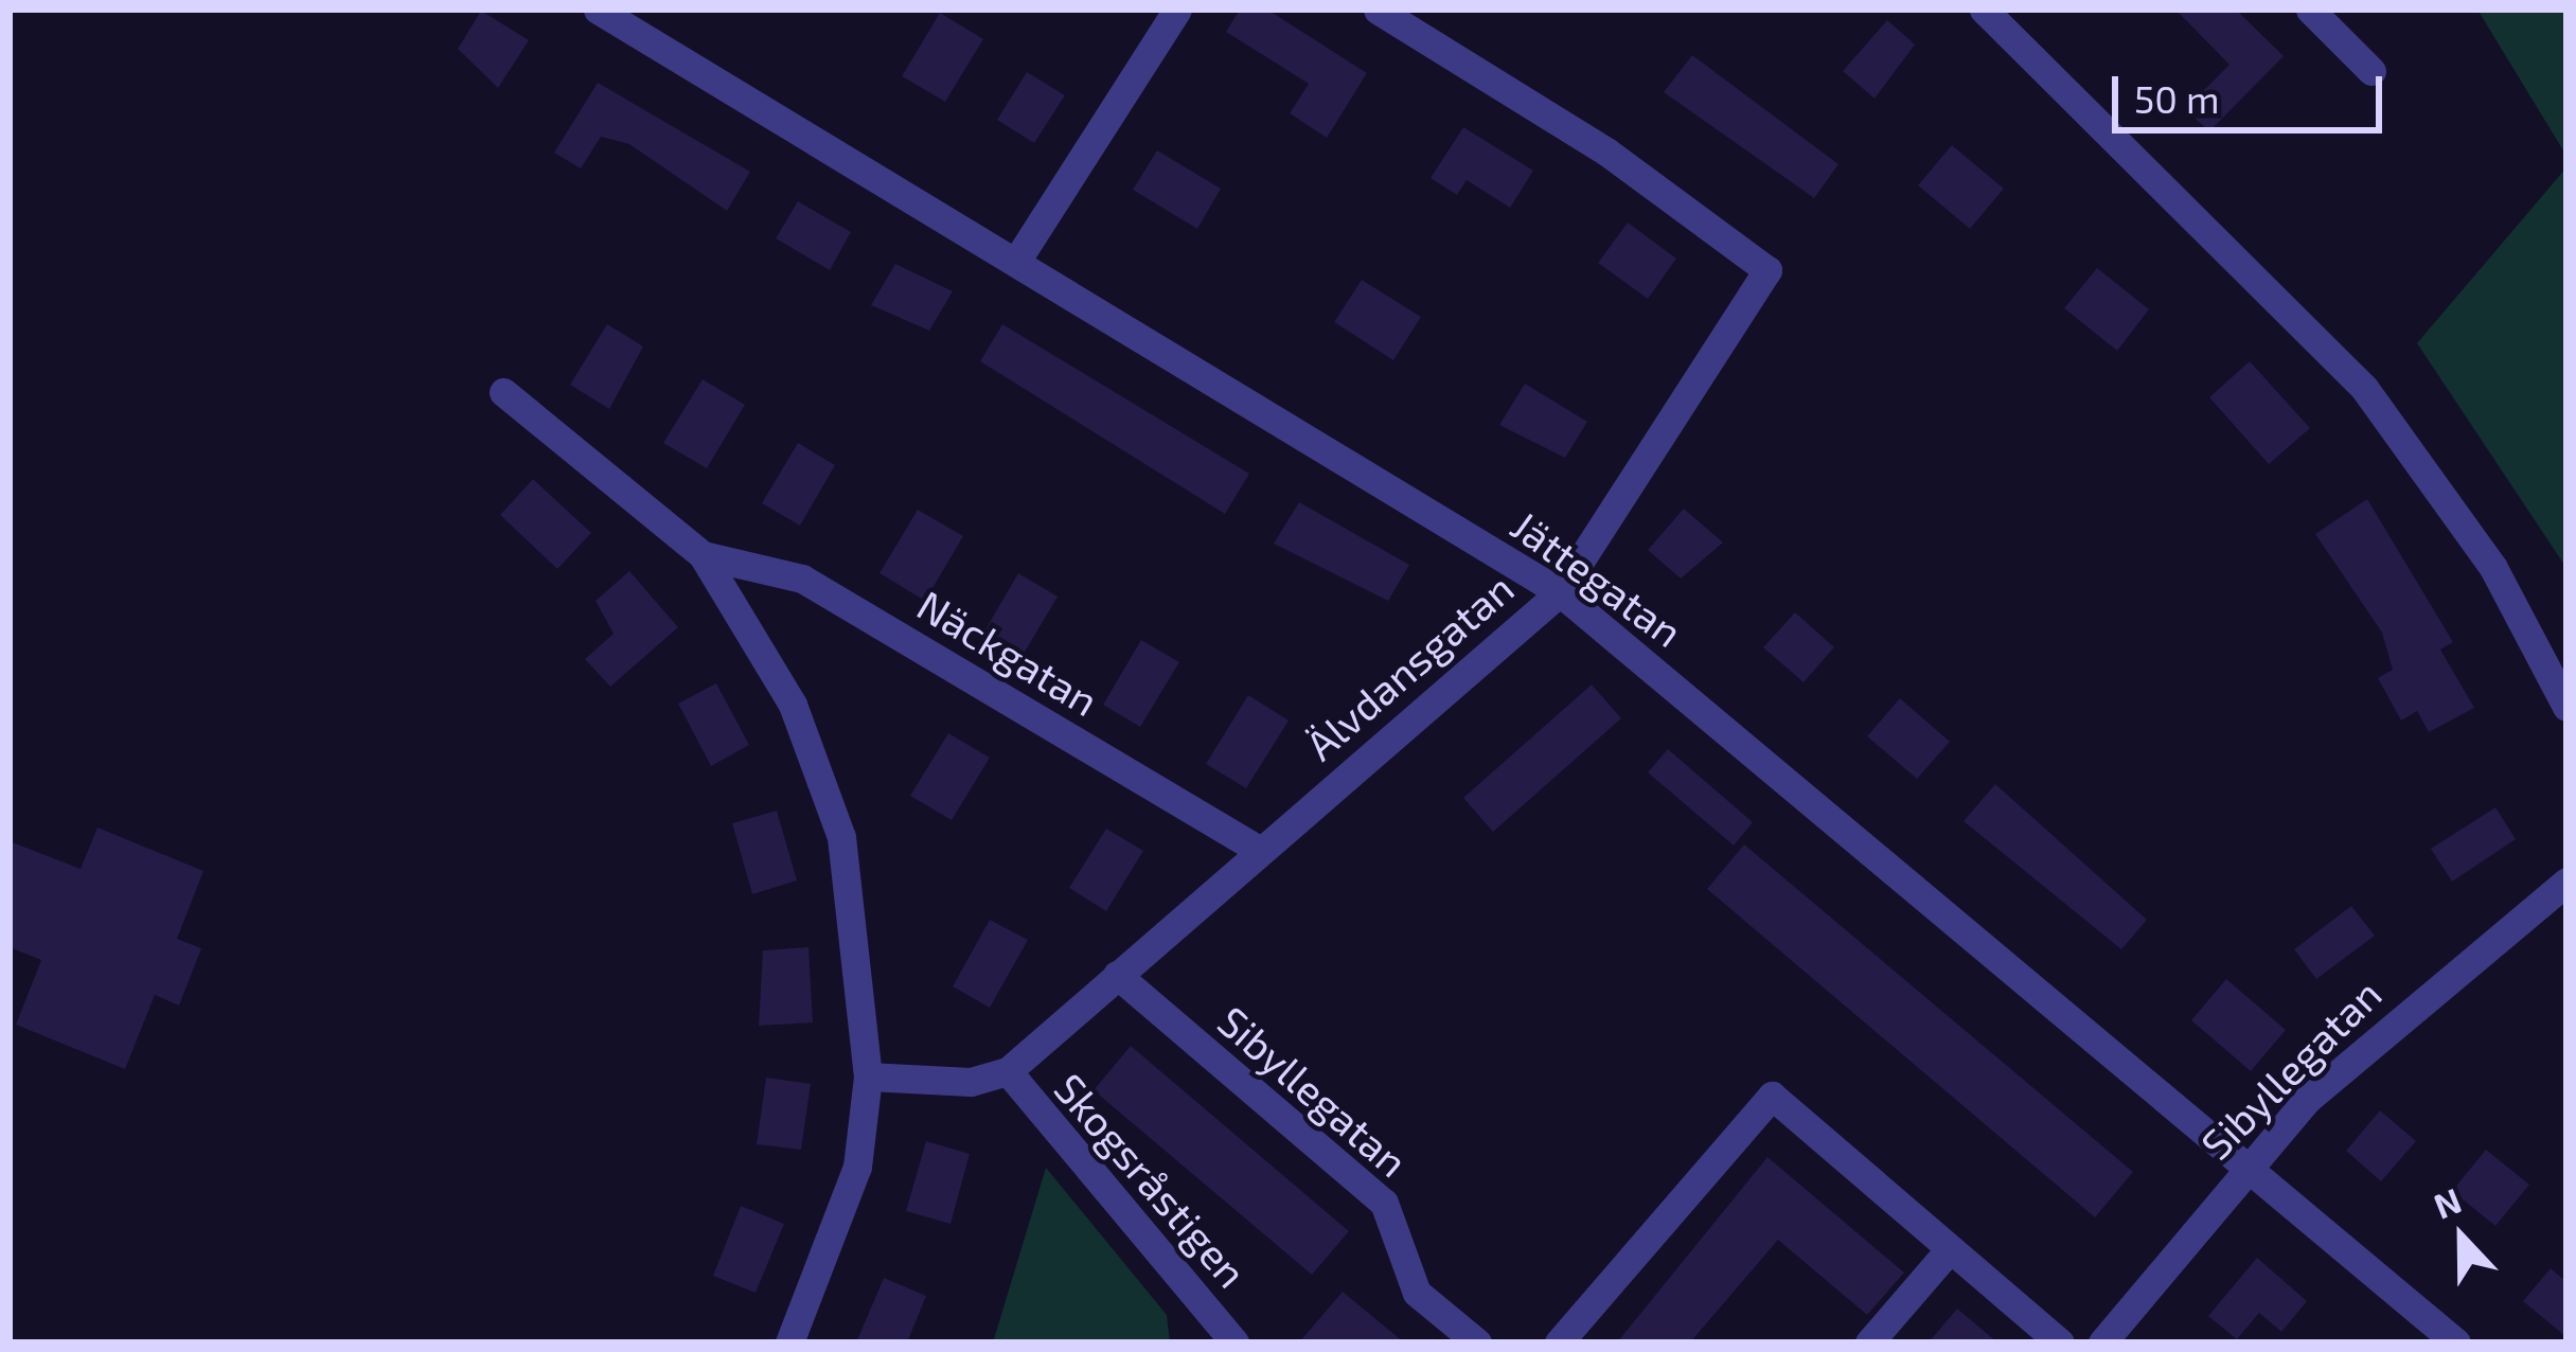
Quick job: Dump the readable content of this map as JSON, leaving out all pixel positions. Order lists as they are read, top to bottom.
{
  "streets": {
    "street": [
      "Jättegatan",
      "Näckgatan",
      "Älvdansgatan",
      "Sibyllegatan",
      "Skogsråstigen"
    ]
  },
  "crossings": [
    ["Jättegatan", "Älvdansgatan"],
    ["Jättegatan", "Sibyllegatan"],
    ["Näckgatan", "Älvdansgatan"],
    ["Älvdansgatan", "Sibyllegatan"],
    ["Älvdansgatan", "Skogsråstigen"]
  ],
  "scale_bar": "50 m",
  "north": "top"
}
